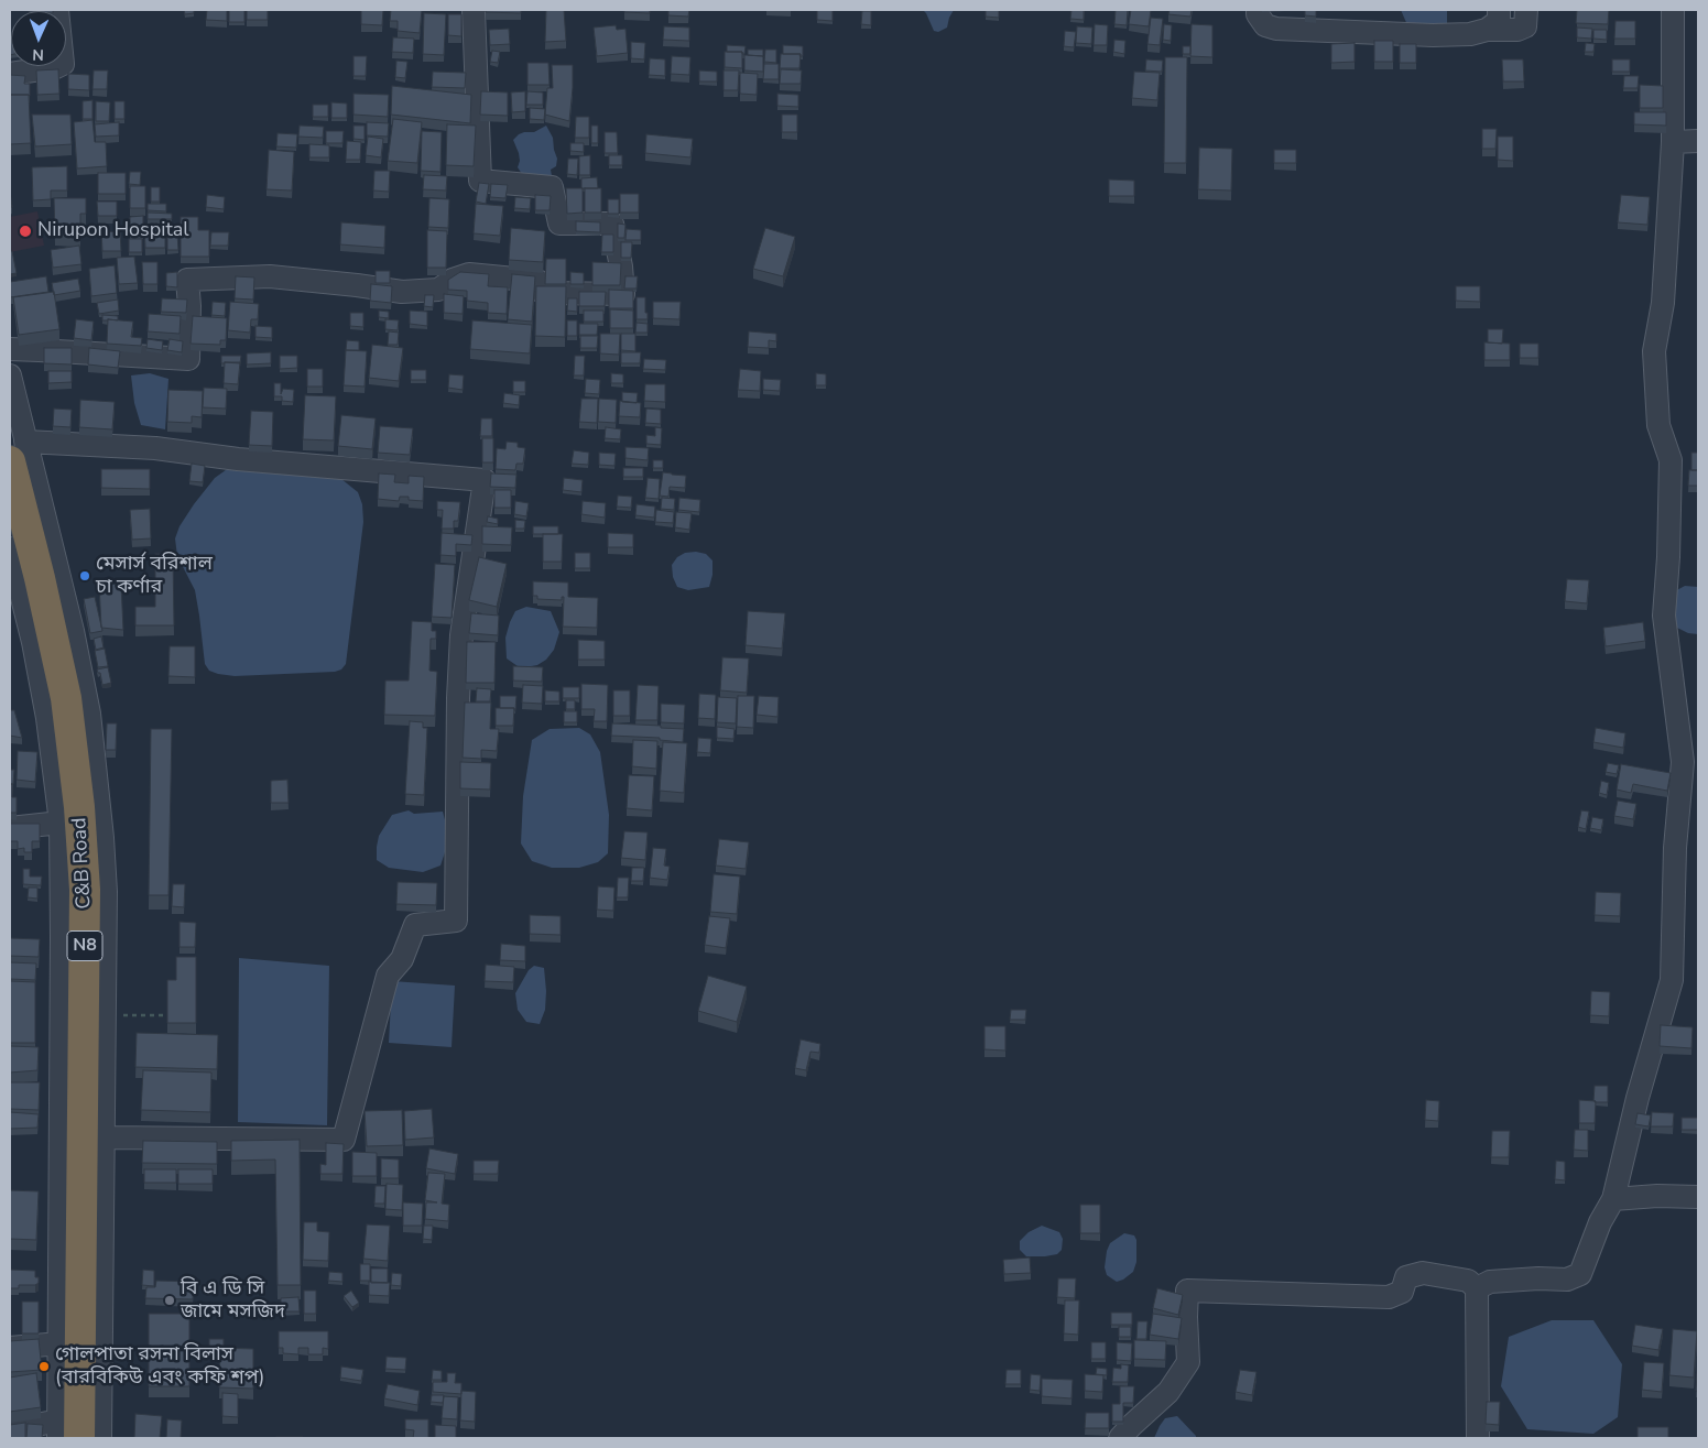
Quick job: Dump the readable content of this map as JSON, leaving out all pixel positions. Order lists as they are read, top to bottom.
{
  "streets": {
    "highway": ["C&B Road", "N8"]
  },
  "places": [
    "Nirupon Hospital",
    "মেসার্স বরিশাল চা কর্ণার",
    "বি এ ডি সি জামে মসজিদ",
    "গোলপাতা রসনা বিলাস (বারবিকিউ এবং কফি শপ)"
  ],
  "north": "bottom"
}
